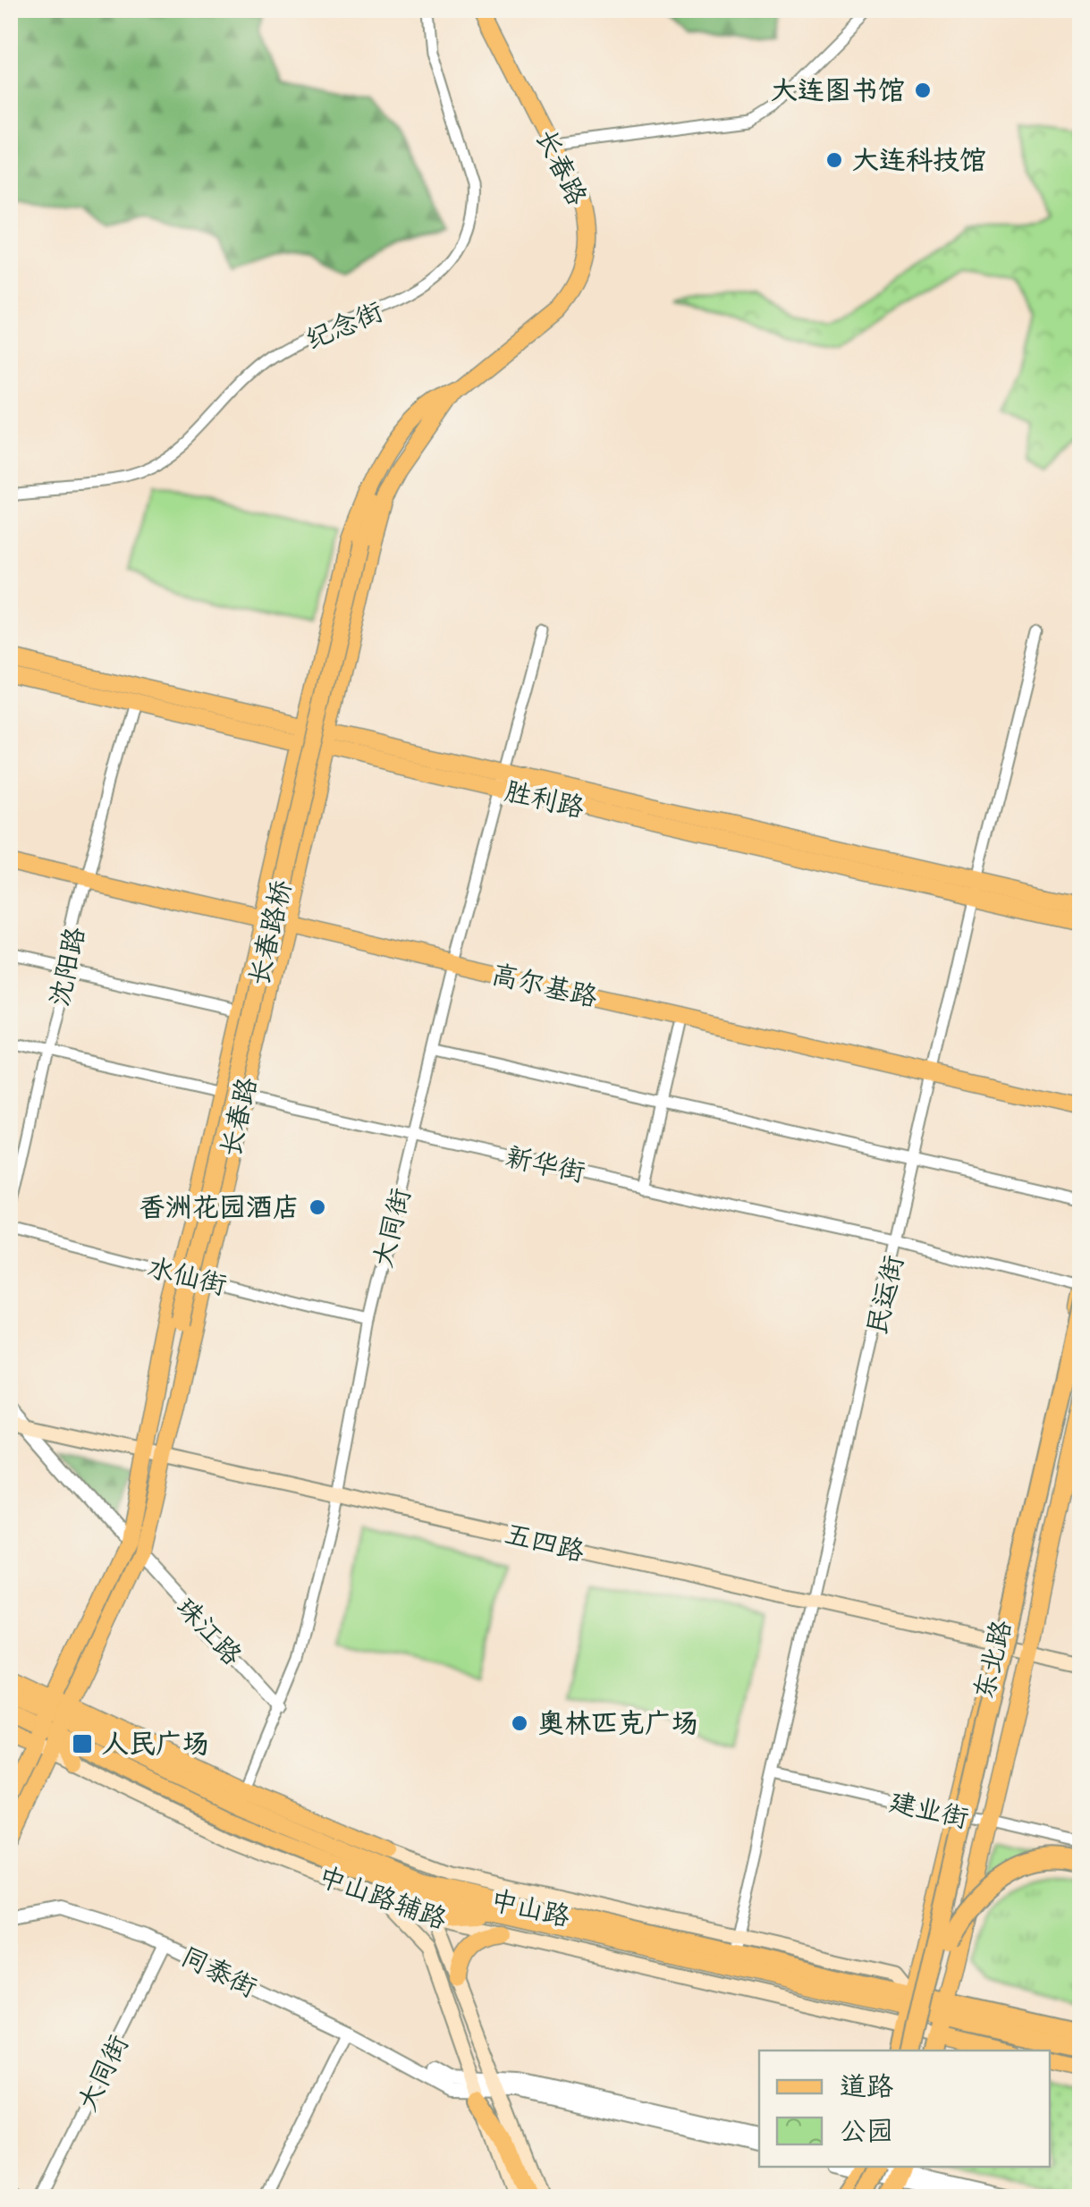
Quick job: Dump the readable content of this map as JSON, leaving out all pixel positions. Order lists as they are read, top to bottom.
{
  "streets": {
    "highway": ["东北路", "中山路"],
    "main road": [
      "长春路",
      "胜利路",
      "长春路桥",
      "高尔基路",
      "五四路",
      "中山路辅路"
    ],
    "street": [
      "纪念街",
      "沈阳路",
      "新华街",
      "大同街",
      "水仙街",
      "民运街",
      "珠江路",
      "建业街",
      "同泰街"
    ]
  },
  "crossings": [
    ["长春路", "胜利路"],
    ["长春路", "长春路桥"],
    ["长春路", "高尔基路"],
    ["长春路", "新华街"],
    ["长春路", "水仙街"],
    ["长春路", "五四路"],
    ["长春路", "珠江路"],
    ["长春路", "中山路辅路"],
    ["长春路", "中山路"],
    ["胜利路", "沈阳路"],
    ["胜利路", "大同街"],
    ["胜利路", "民运街"],
    ["沈阳路", "高尔基路"],
    ["沈阳路", "新华街"],
    ["沈阳路", "水仙街"],
    ["高尔基路", "大同街"],
    ["高尔基路", "民运街"],
    ["新华街", "大同街"],
    ["新华街", "民运街"],
    ["新华街", "东北路"],
    ["大同街", "水仙街"],
    ["大同街", "五四路"],
    ["大同街", "珠江路"],
    ["大同街", "中山路"],
    ["大同街", "同泰街"],
    ["民运街", "五四路"],
    ["民运街", "建业街"],
    ["民运街", "中山路辅路"],
    ["民运街", "中山路"],
    ["五四路", "东北路"],
    ["东北路", "建业街"],
    ["东北路", "中山路辅路"],
    ["东北路", "中山路"],
    ["中山路辅路", "中山路"]
  ],
  "places": {
    "other": [
      "大连图书馆",
      "大连科技馆",
      "香洲花园酒店",
      "奥林匹克广场"
    ],
    "transit": ["人民广场"]
  },
  "legend": ["道路", "公园"]
}
